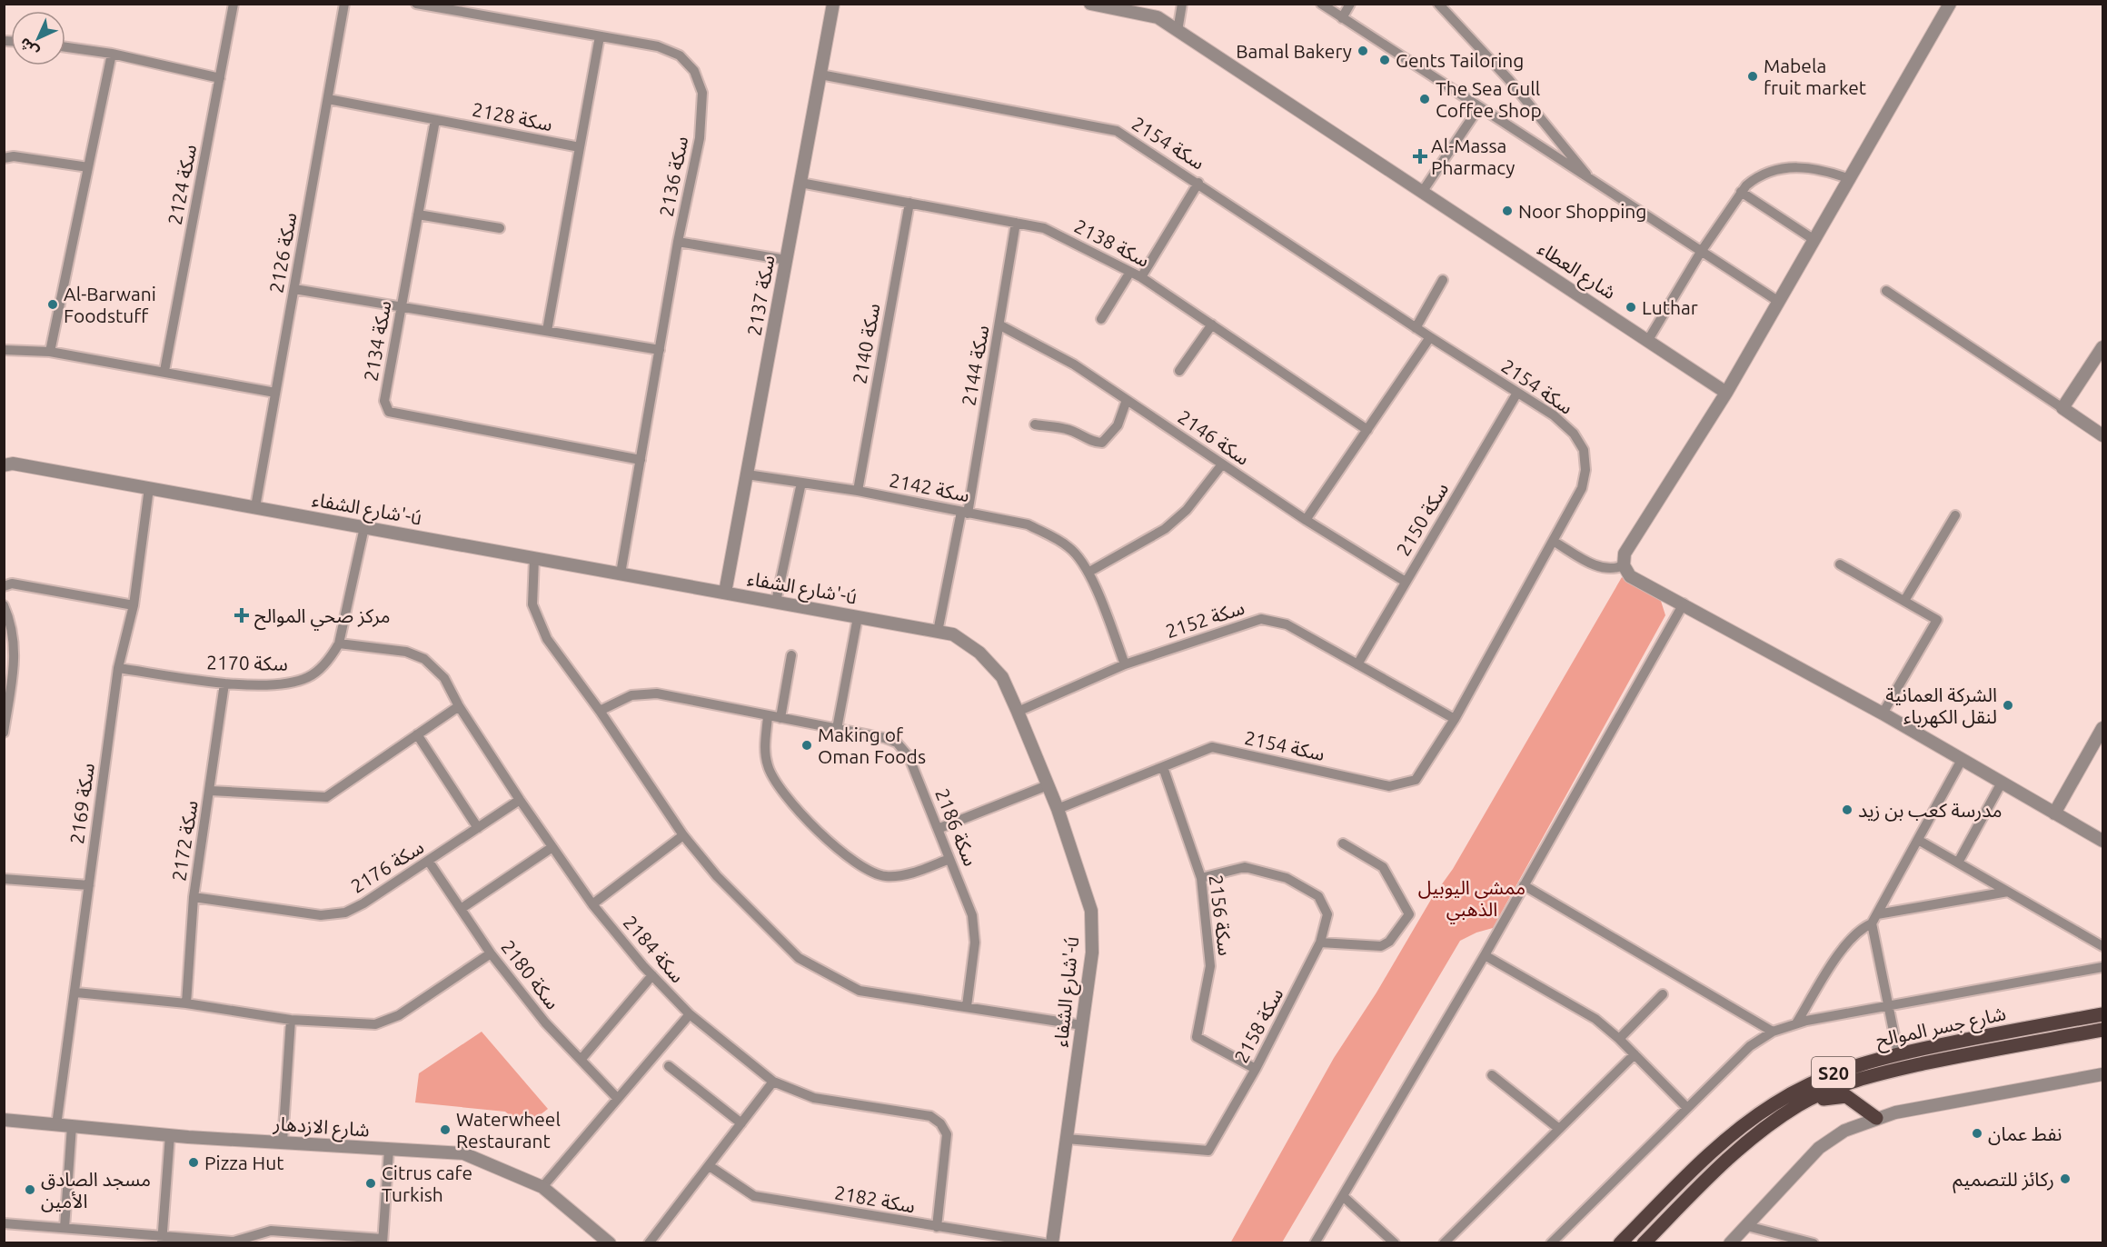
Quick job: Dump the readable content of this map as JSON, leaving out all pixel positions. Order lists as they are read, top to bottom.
{
  "streets": {
    "main road": ["شارع جسر الموالح", "S20"],
    "street": [
      "سكة 2128",
      "سكة 2154",
      "سكة 2136",
      "سكة 2124",
      "سكة 2138",
      "سكة 2126",
      "شارع العطاء",
      "سكة 2137",
      "سكة 2134",
      "سكة 2140",
      "سكة 2144",
      "سكة 2146",
      "سكة 2142",
      "شارع الشفاء'-ú",
      "سكة 2150",
      "سكة 2152",
      "سكة 2170",
      "سكة 2169",
      "سكة 2186",
      "سكة 2172",
      "سكة 2176",
      "سكة 2156",
      "سكة 2184",
      "سكة 2180",
      "سكة 2158",
      "شارع الازدهار",
      "سكة 2182"
    ]
  },
  "crossings": [
    ["سكة 2128", "سكة 2126"],
    ["سكة 2128", "سكة 2134"],
    ["سكة 2154", "سكة 2137"],
    ["سكة 2154", "شارع الشفاء'-ú"],
    ["سكة 2154", "سكة 2150"],
    ["سكة 2154", "سكة 2152"],
    ["سكة 2154", "سكة 2156"],
    ["سكة 2136", "سكة 2134"],
    ["سكة 2136", "شارع الشفاء'-ú"],
    ["سكة 2138", "سكة 2137"],
    ["سكة 2138", "سكة 2140"],
    ["سكة 2138", "سكة 2144"],
    ["سكة 2126", "شارع الشفاء'-ú"],
    ["سكة 2137", "سكة 2142"],
    ["سكة 2137", "شارع الشفاء'-ú"],
    ["سكة 2140", "سكة 2142"],
    ["سكة 2144", "سكة 2146"],
    ["سكة 2144", "سكة 2142"],
    ["سكة 2144", "شارع الشفاء'-ú"],
    ["سكة 2146", "سكة 2150"],
    ["سكة 2142", "سكة 2152"],
    ["شارع الشفاء'-ú", "سكة 2152"],
    ["شارع الشفاء'-ú", "سكة 2170"],
    ["شارع الشفاء'-ú", "سكة 2169"],
    ["شارع الشفاء'-ú", "سكة 2158"],
    ["سكة 2150", "سكة 2152"],
    ["سكة 2170", "سكة 2169"],
    ["سكة 2170", "سكة 2172"],
    ["سكة 2170", "سكة 2184"],
    ["سكة 2169", "شارع الازدهار"],
    ["سكة 2172", "سكة 2176"],
    ["سكة 2176", "سكة 2184"],
    ["سكة 2176", "سكة 2180"],
    ["سكة 2156", "سكة 2158"],
    ["سكة 2184", "سكة 2182"]
  ],
  "parks": ["ممشى اليوبيل الذهبي"],
  "places": {
    "other": [
      "Bamal Bakery",
      "Gents Tailoring",
      "Mabela fruit market",
      "The Sea Gull Coffee Shop",
      "Noor Shopping",
      "Al-Barwani Foodstuff",
      "Luthar",
      "الشرکة العمانیة لنقل الکهرباء",
      "Making of Oman Foods",
      "مدرسة كعب بن زيد",
      "Waterwheel Restaurant",
      "نفط عمان",
      "Pizza Hut",
      "ركائز للتصميم",
      "Citrus cafe Turkish",
      "مسجد الصادق الأمين"
    ],
    "health": ["Al-Massa Pharmacy", "مركز صحي الموالح"]
  },
  "north": "bottom left"
}
